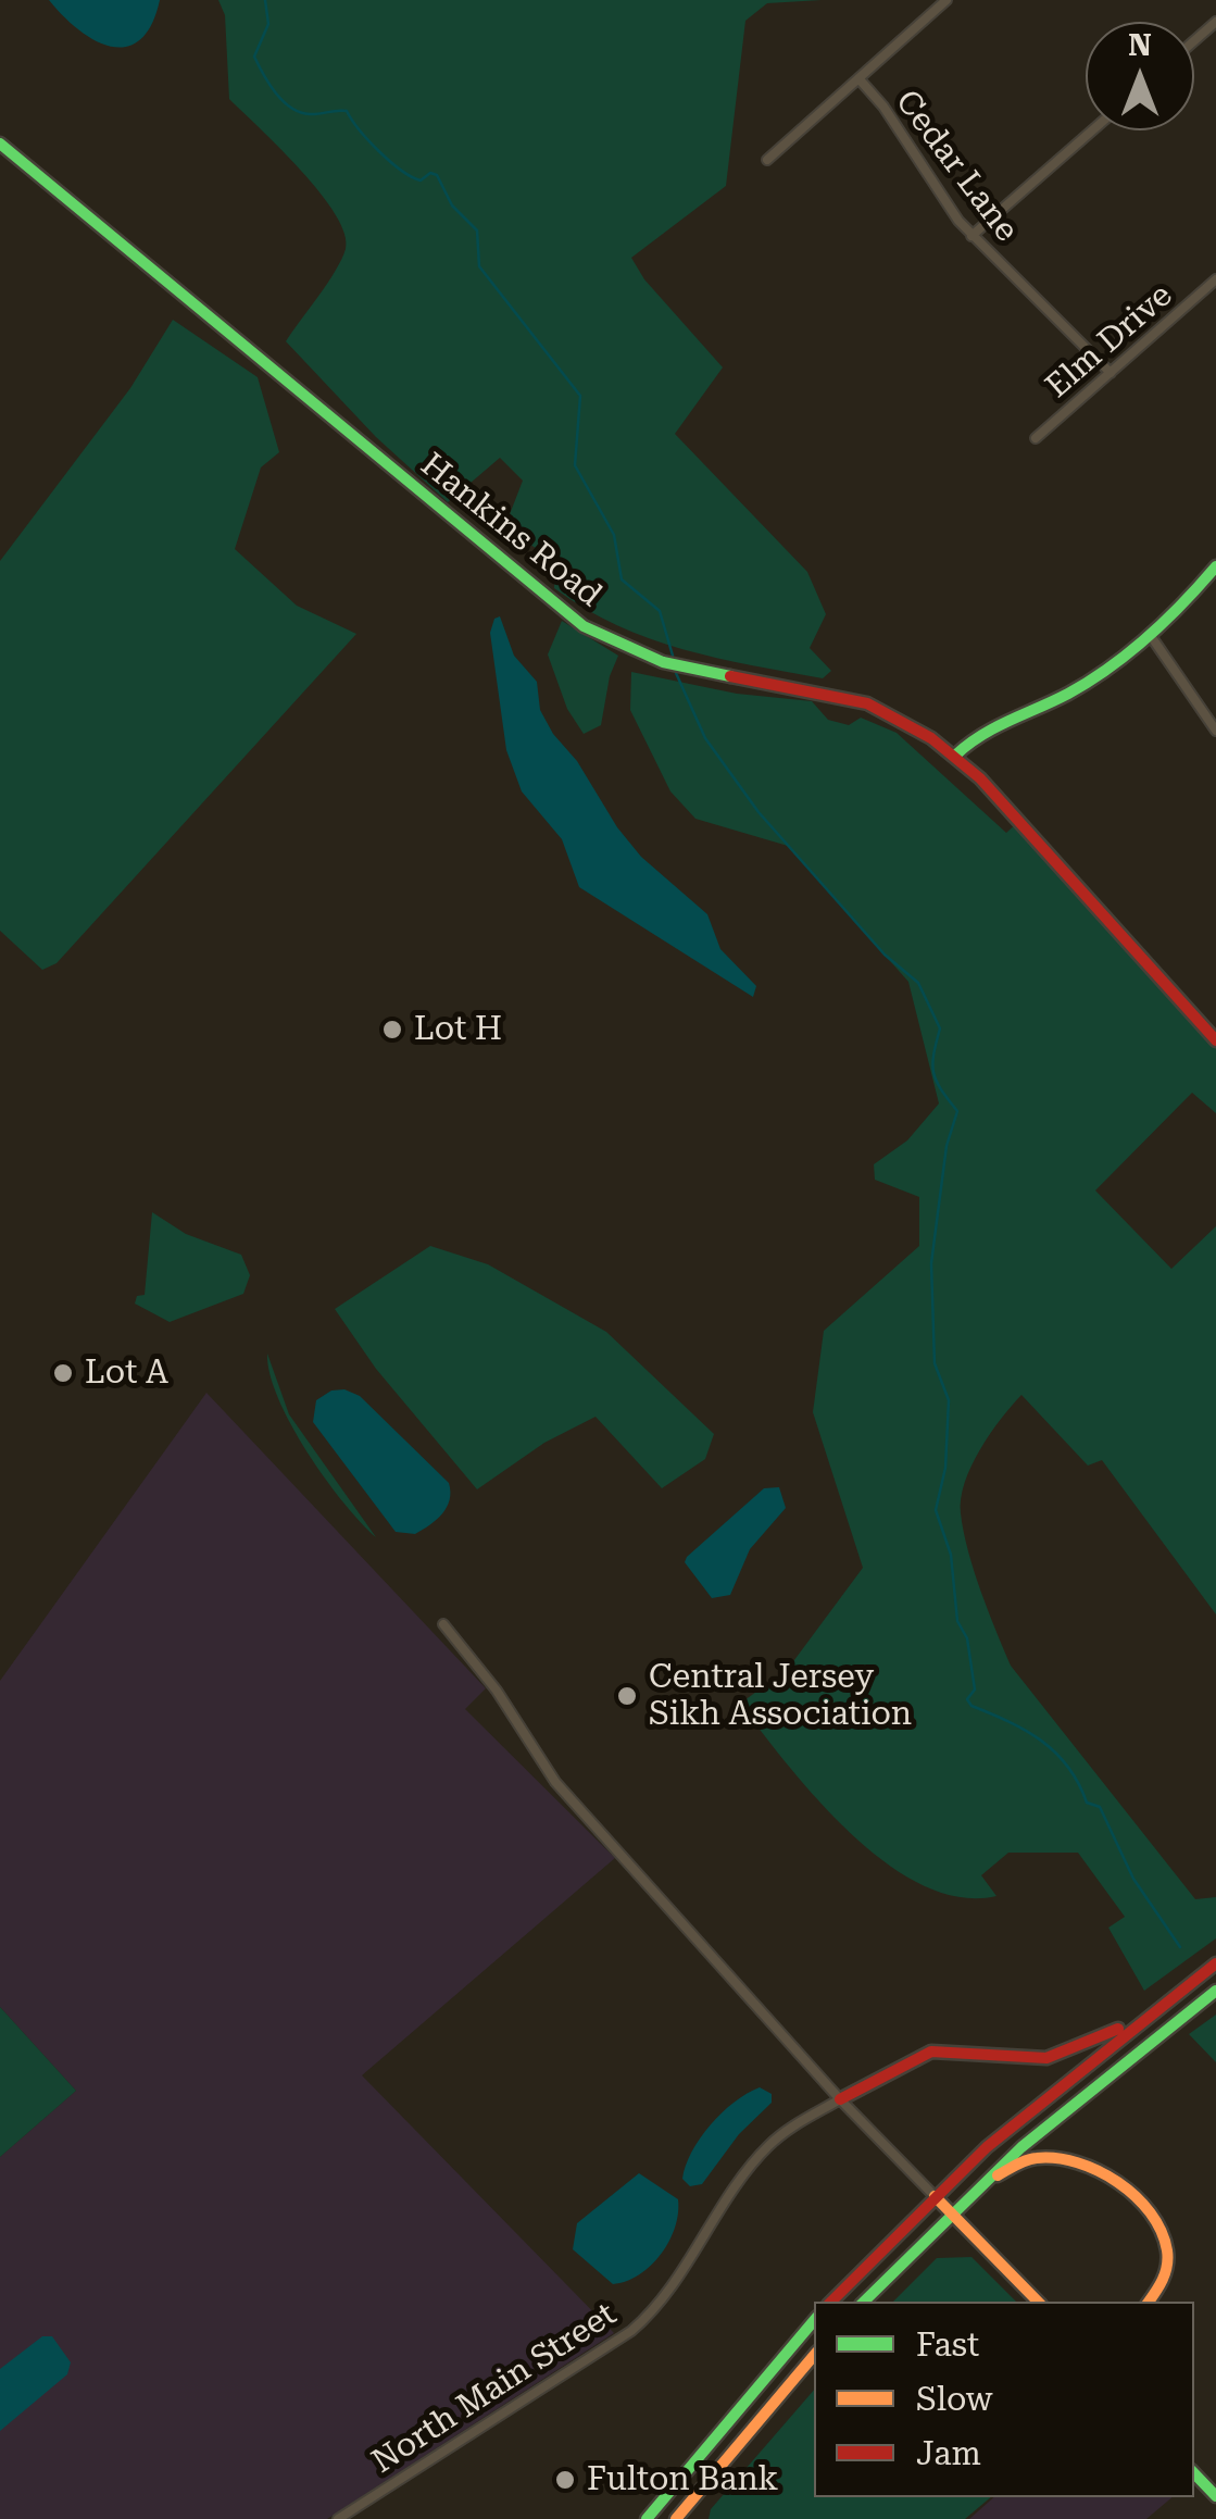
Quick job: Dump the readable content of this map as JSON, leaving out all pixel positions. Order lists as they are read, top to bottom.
{
  "streets": {
    "main road": ["Hankins Road"],
    "street": ["Cedar Lane", "Elm Drive", "North Main Street"]
  },
  "crossings": [
    ["Cedar Lane", "Elm Drive"]
  ],
  "places": [
    "Lot H",
    "Lot A",
    "Central Jersey Sikh Association",
    "Fulton Bank"
  ],
  "legend": ["Fast", "Slow", "Jam"],
  "north": "top"
}
